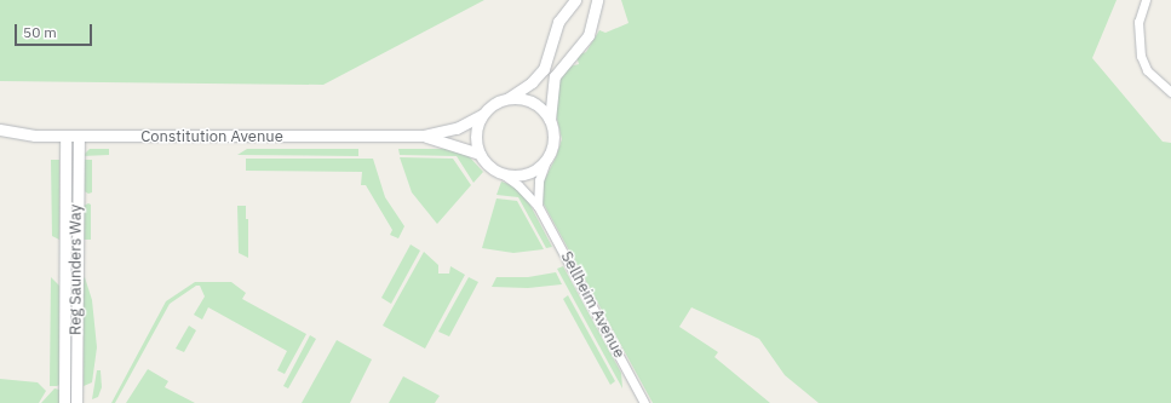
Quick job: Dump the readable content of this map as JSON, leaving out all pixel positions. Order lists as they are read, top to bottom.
{
  "streets": {
    "street": ["Constitution Avenue", "Reg Saunders Way", "Sellheim Avenue"]
  },
  "crossings": [
    ["Constitution Avenue", "Reg Saunders Way"],
    ["Constitution Avenue", "Sellheim Avenue"]
  ],
  "scale_bar": "50 m"
}
